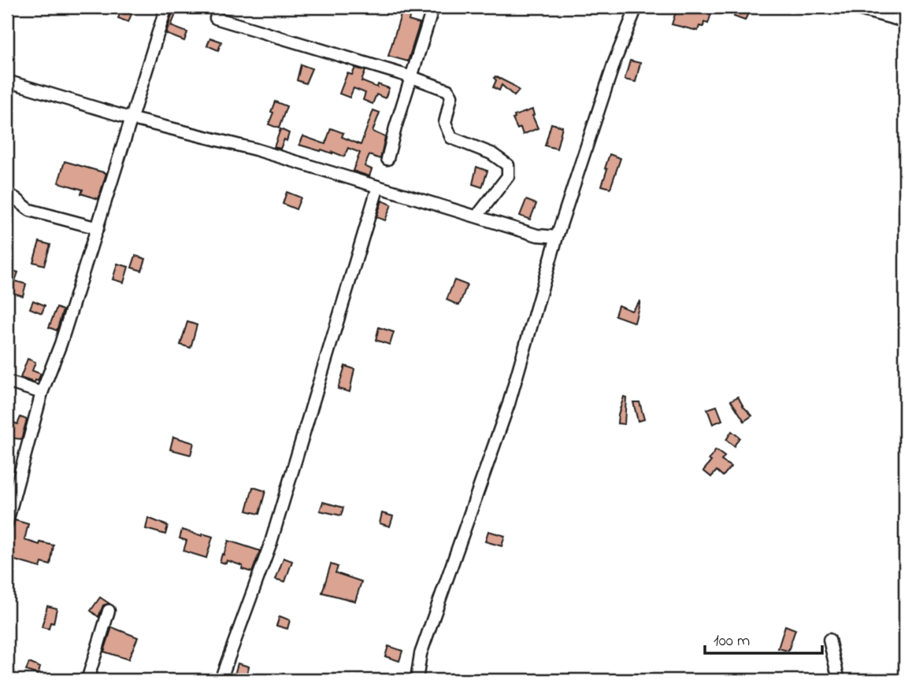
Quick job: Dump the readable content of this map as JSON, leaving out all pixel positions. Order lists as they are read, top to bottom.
{
  "scale_bar": "100 m"
}
